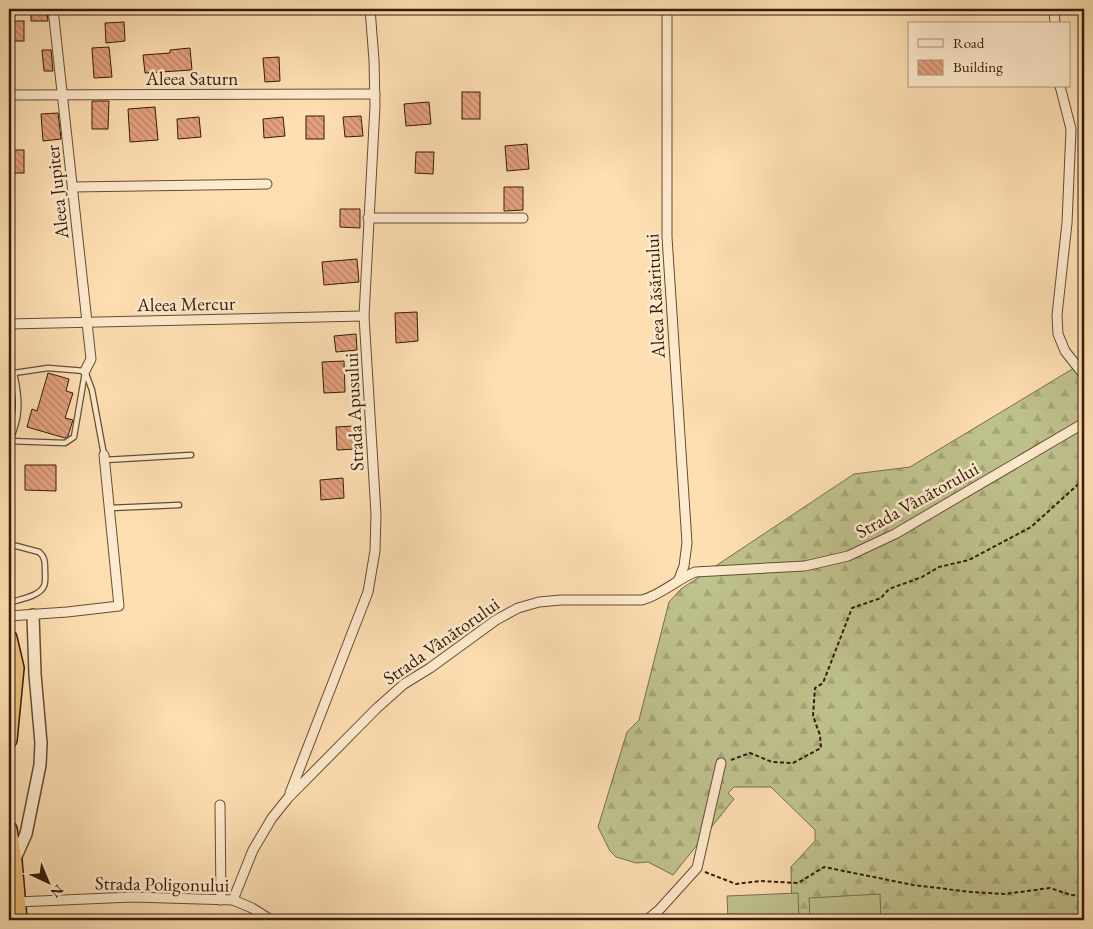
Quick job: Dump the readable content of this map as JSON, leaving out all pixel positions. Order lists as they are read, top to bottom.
{
  "streets": {
    "street": [
      "Aleea Saturn",
      "Aleea Jupiter",
      "Aleea Răsăritului",
      "Aleea Mercur",
      "Strada Apusului",
      "Strada Vânătorului",
      "Strada Poligonului"
    ]
  },
  "crossings": [
    ["Aleea Saturn", "Aleea Jupiter"],
    ["Aleea Saturn", "Strada Apusului"],
    ["Aleea Jupiter", "Aleea Mercur"],
    ["Aleea Răsăritului", "Strada Vânătorului"],
    ["Aleea Mercur", "Strada Apusului"],
    ["Strada Apusului", "Strada Vânătorului"],
    ["Strada Vânătorului", "Strada Poligonului"]
  ],
  "legend": ["Road", "Building"],
  "north": "bottom right"
}
